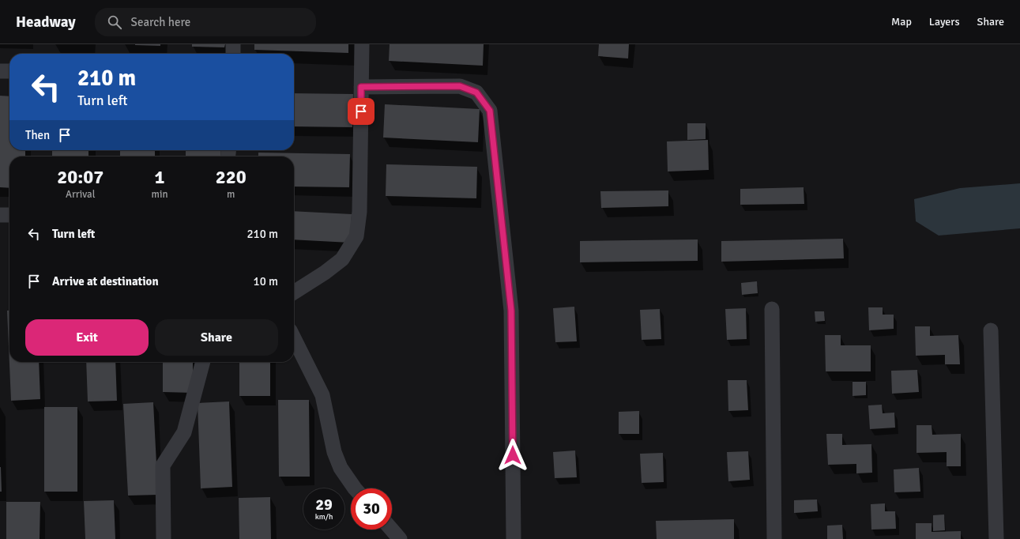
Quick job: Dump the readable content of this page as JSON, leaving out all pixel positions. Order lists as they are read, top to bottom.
{
  "page": {
    "header": "Headway",
    "search": "Search here",
    "nav": ["Map", "Layers", "Share"],
    "turn": ["210 m", "Turn left"],
    "then": "Then",
    "eta": [
      "20:07",
      "Arrival",
      "1",
      "min",
      "220",
      "m"
    ],
    "list": [
      {
        "name": "Turn left",
        "value": "210 m"
      },
      {
        "name": "Arrive at destination",
        "value": "10 m"
      }
    ],
    "buttons": ["Exit", "Share"],
    "speed": "29 km/h",
    "limit": "30"
  }
}
